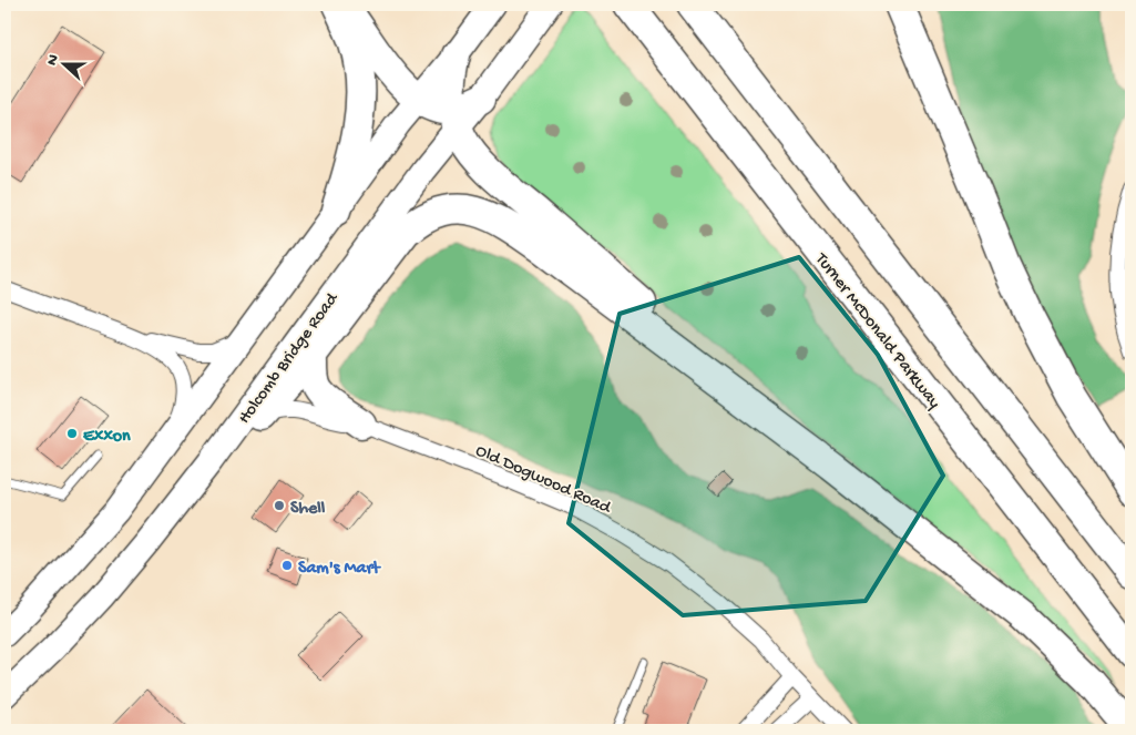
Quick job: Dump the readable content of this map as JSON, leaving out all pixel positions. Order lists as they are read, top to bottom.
{
  "streets": {
    "highway": ["Turner McDonald Parkway"],
    "main road": ["Holcomb Bridge Road"],
    "street": ["Old Dogwood Road"]
  },
  "places": ["Exxon", "Shell", "Sam's Mart"],
  "north": "left"
}
